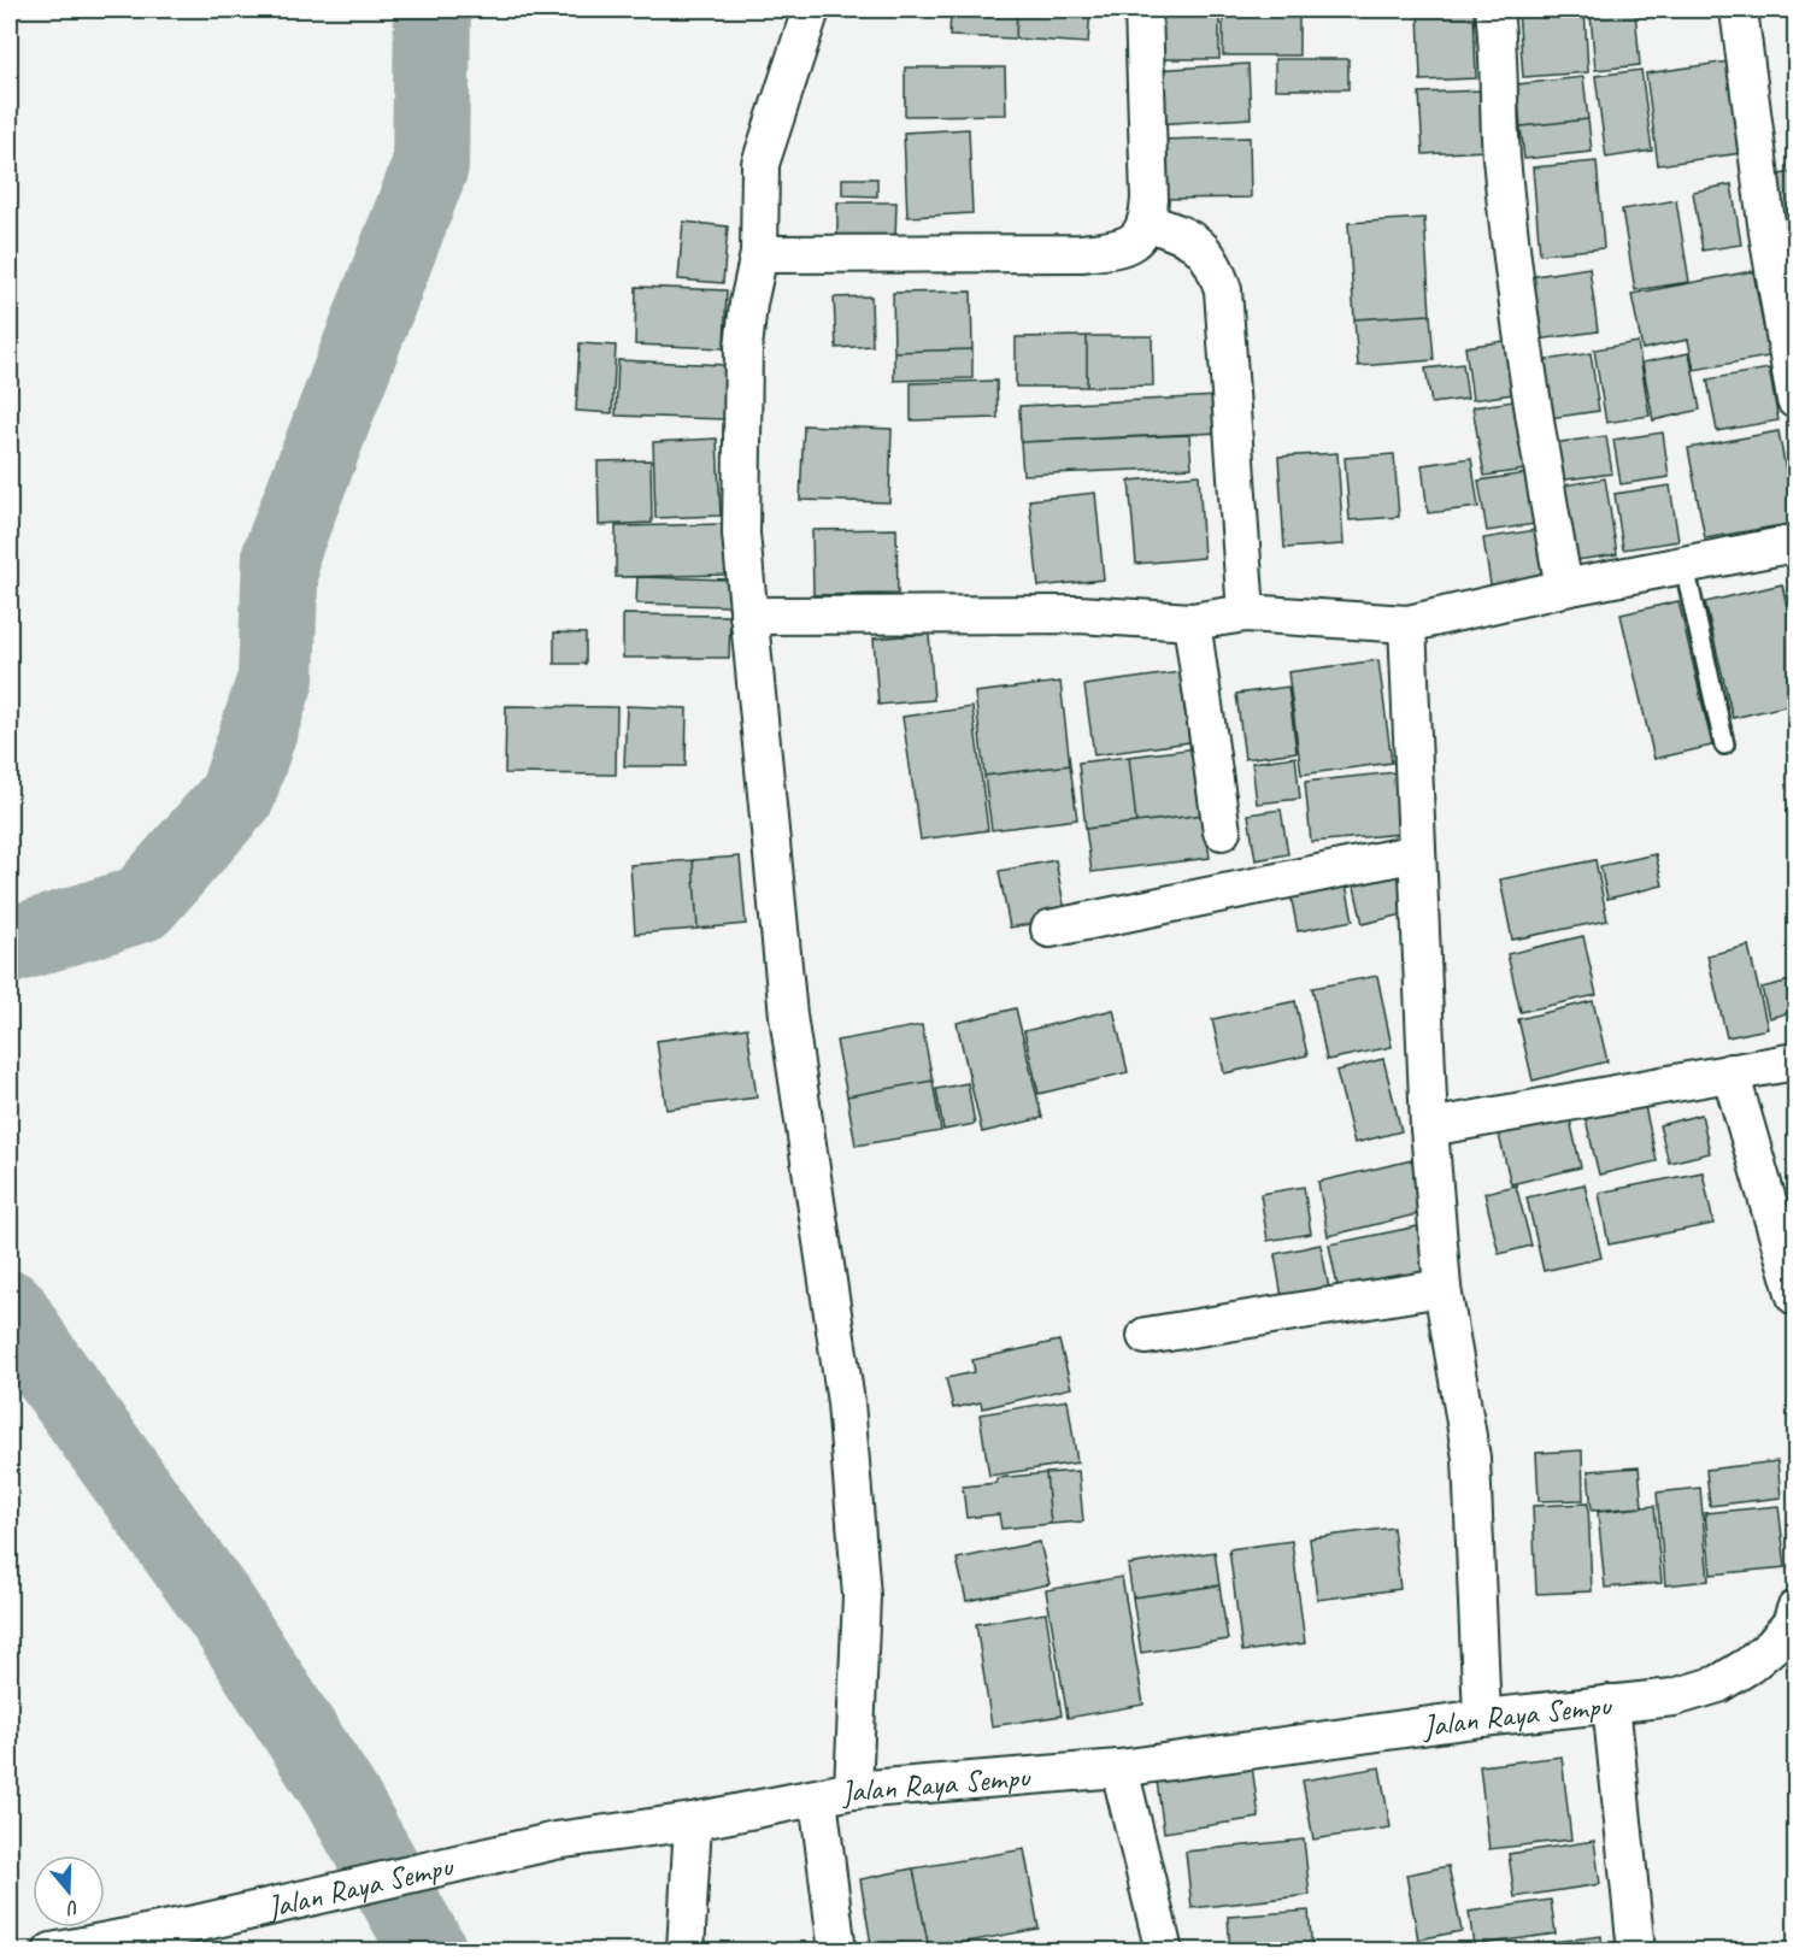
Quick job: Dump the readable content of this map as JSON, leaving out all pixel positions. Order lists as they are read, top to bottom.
{
  "streets": {
    "street": ["Jalan Raya Sempu"]
  },
  "north": "bottom"
}
